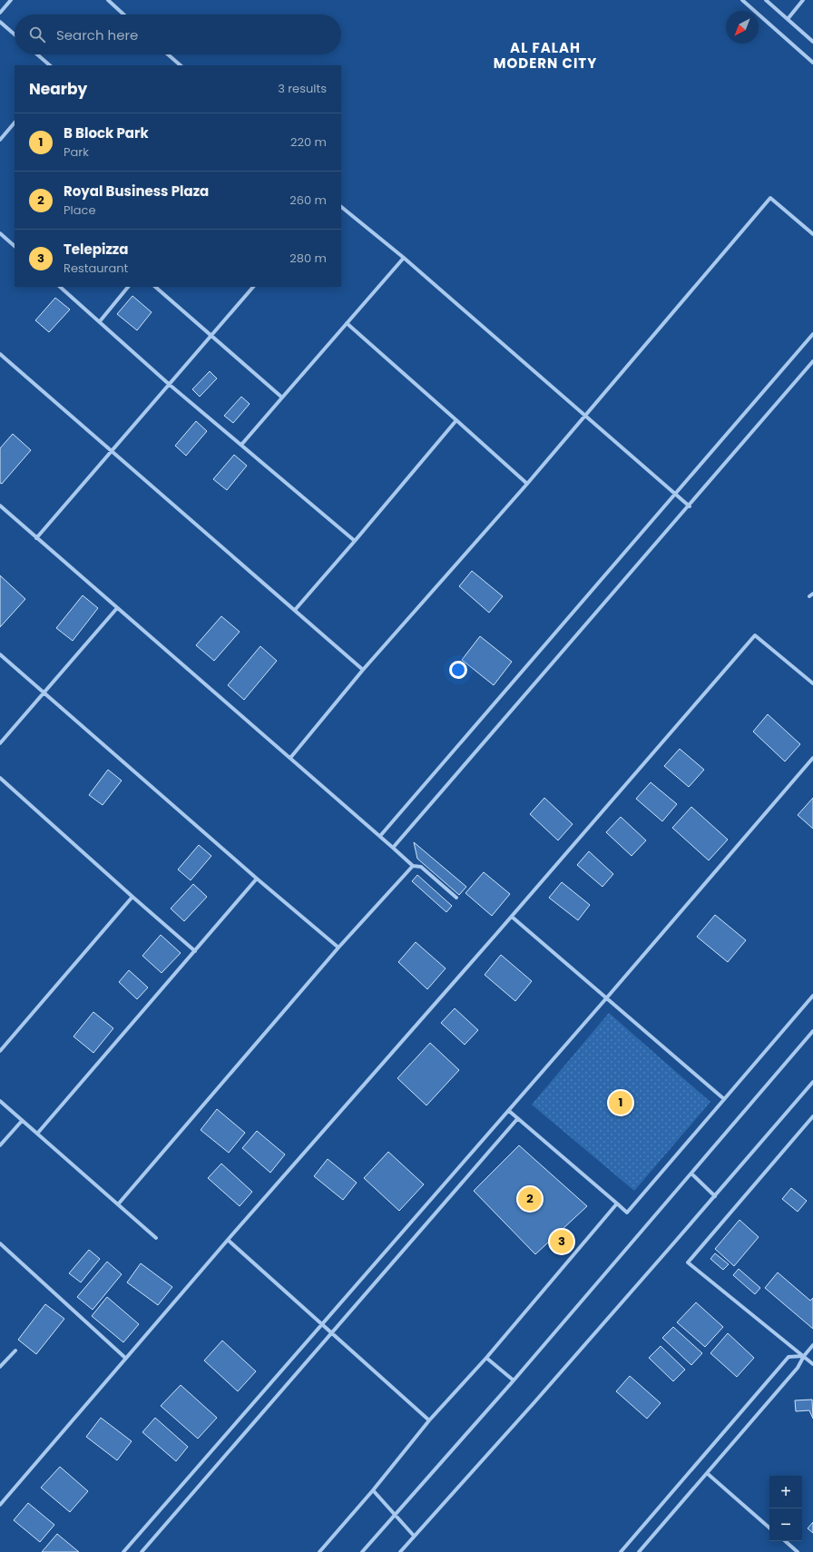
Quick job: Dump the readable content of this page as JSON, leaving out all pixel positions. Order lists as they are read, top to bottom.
{
  "districts": ["AL FALAH MODERN CITY"],
  "north": "bottom left",
  "page": {
    "search": "Search here",
    "heading": ["Nearby", "3 results"],
    "list": [
      {
        "mark": "1",
        "name": "B Block Park",
        "note": "Park",
        "value": "220 m"
      },
      {
        "mark": "2",
        "name": "Royal Business Plaza",
        "note": "Place",
        "value": "260 m"
      },
      {
        "mark": "3",
        "name": "Telepizza",
        "note": "Restaurant",
        "value": "280 m"
      }
    ],
    "pins": ["1", "2", "3"],
    "map_buttons": ["+", "−"]
  }
}
